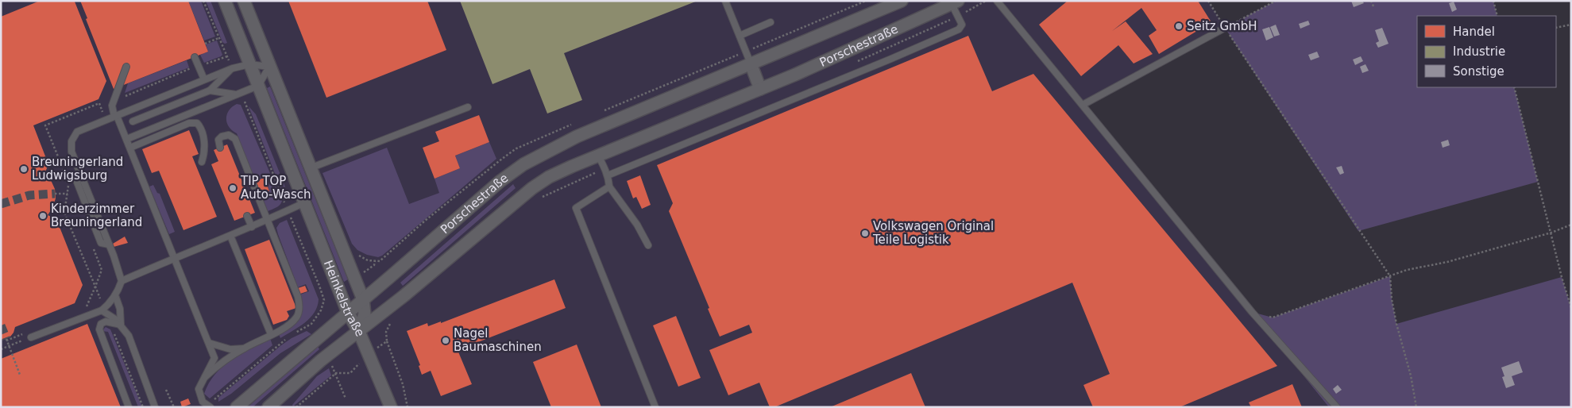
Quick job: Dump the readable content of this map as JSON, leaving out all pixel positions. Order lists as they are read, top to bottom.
{
  "streets": {
    "street": ["Porschestraße", "Heinkelstraße"]
  },
  "crossings": [
    ["Porschestraße", "Heinkelstraße"]
  ],
  "places": [
    "Seitz GmbH",
    "Breuningerland Ludwigsburg",
    "TIP TOP Auto-Wasch",
    "Kinderzimmer Breuningerland",
    "Volkswagen Original Teile Logistik",
    "Nagel Baumaschinen"
  ],
  "legend": ["Handel", "Industrie", "Sonstige"]
}
